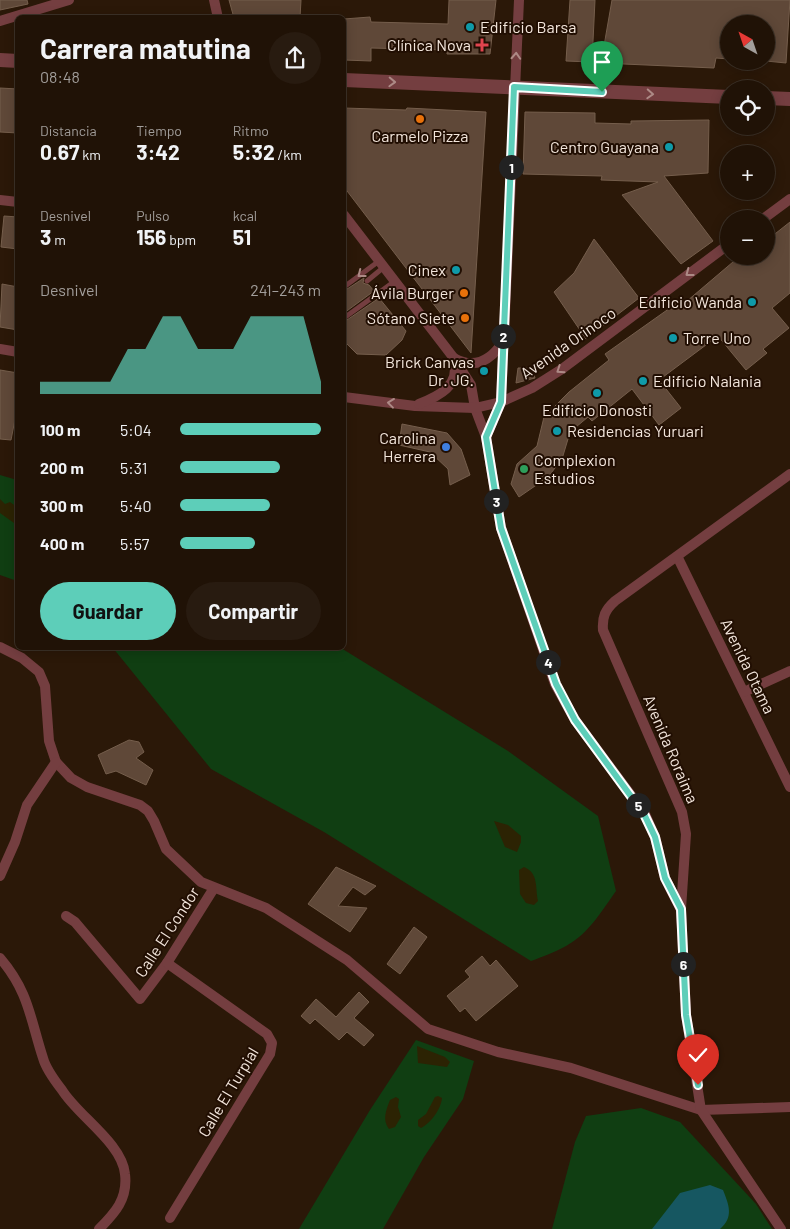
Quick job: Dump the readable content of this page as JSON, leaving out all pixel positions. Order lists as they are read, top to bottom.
{
  "streets": {
    "street": [
      "Avenida Orinoco",
      "Avenida Otama",
      "Avenida Roraima",
      "Calle El Condor",
      "Calle El Turpial"
    ]
  },
  "crossings": [
    ["Avenida Otama", "Avenida Roraima"],
    ["Calle El Condor", "Calle El Turpial"]
  ],
  "one_way": ["Avenida Orinoco"],
  "places": {
    "other": [
      "Edificio Barsa",
      "Carmelo Pizza",
      "Centro Guayana",
      "Cinex",
      "Ávila Burger",
      "Edificio Wanda",
      "Sótano Siete",
      "Torre Uno",
      "Brick Canvas Dr. JG.",
      "Edificio Nalania",
      "Edificio Donosti",
      "Residencias Yuruari",
      "Carolina Herrera",
      "Complexion Estudios"
    ],
    "health": ["Clínica Nova"]
  },
  "north": "top left",
  "page": {
    "map_buttons": ["+", "−"],
    "heading": ["Carrera matutina", "08:48"],
    "stats": [
      ["Distancia", "0.67 km"],
      ["Tiempo", "3:42"],
      ["Ritmo", "5:32 /km"],
      ["Desnivel", "3 m"],
      ["Pulso", "156 bpm"],
      ["kcal", "51"]
    ],
    "pins": [
      "1",
      "2",
      "3",
      "4",
      "5",
      "6"
    ],
    "chart": ["Desnivel", "241–243 m"],
    "list": [
      {
        "name": "100 m",
        "note": "5:04"
      },
      {
        "name": "200 m",
        "note": "5:31"
      },
      {
        "name": "300 m",
        "note": "5:40"
      },
      {
        "name": "400 m",
        "note": "5:57"
      }
    ],
    "buttons": ["Guardar", "Compartir"]
  }
}
